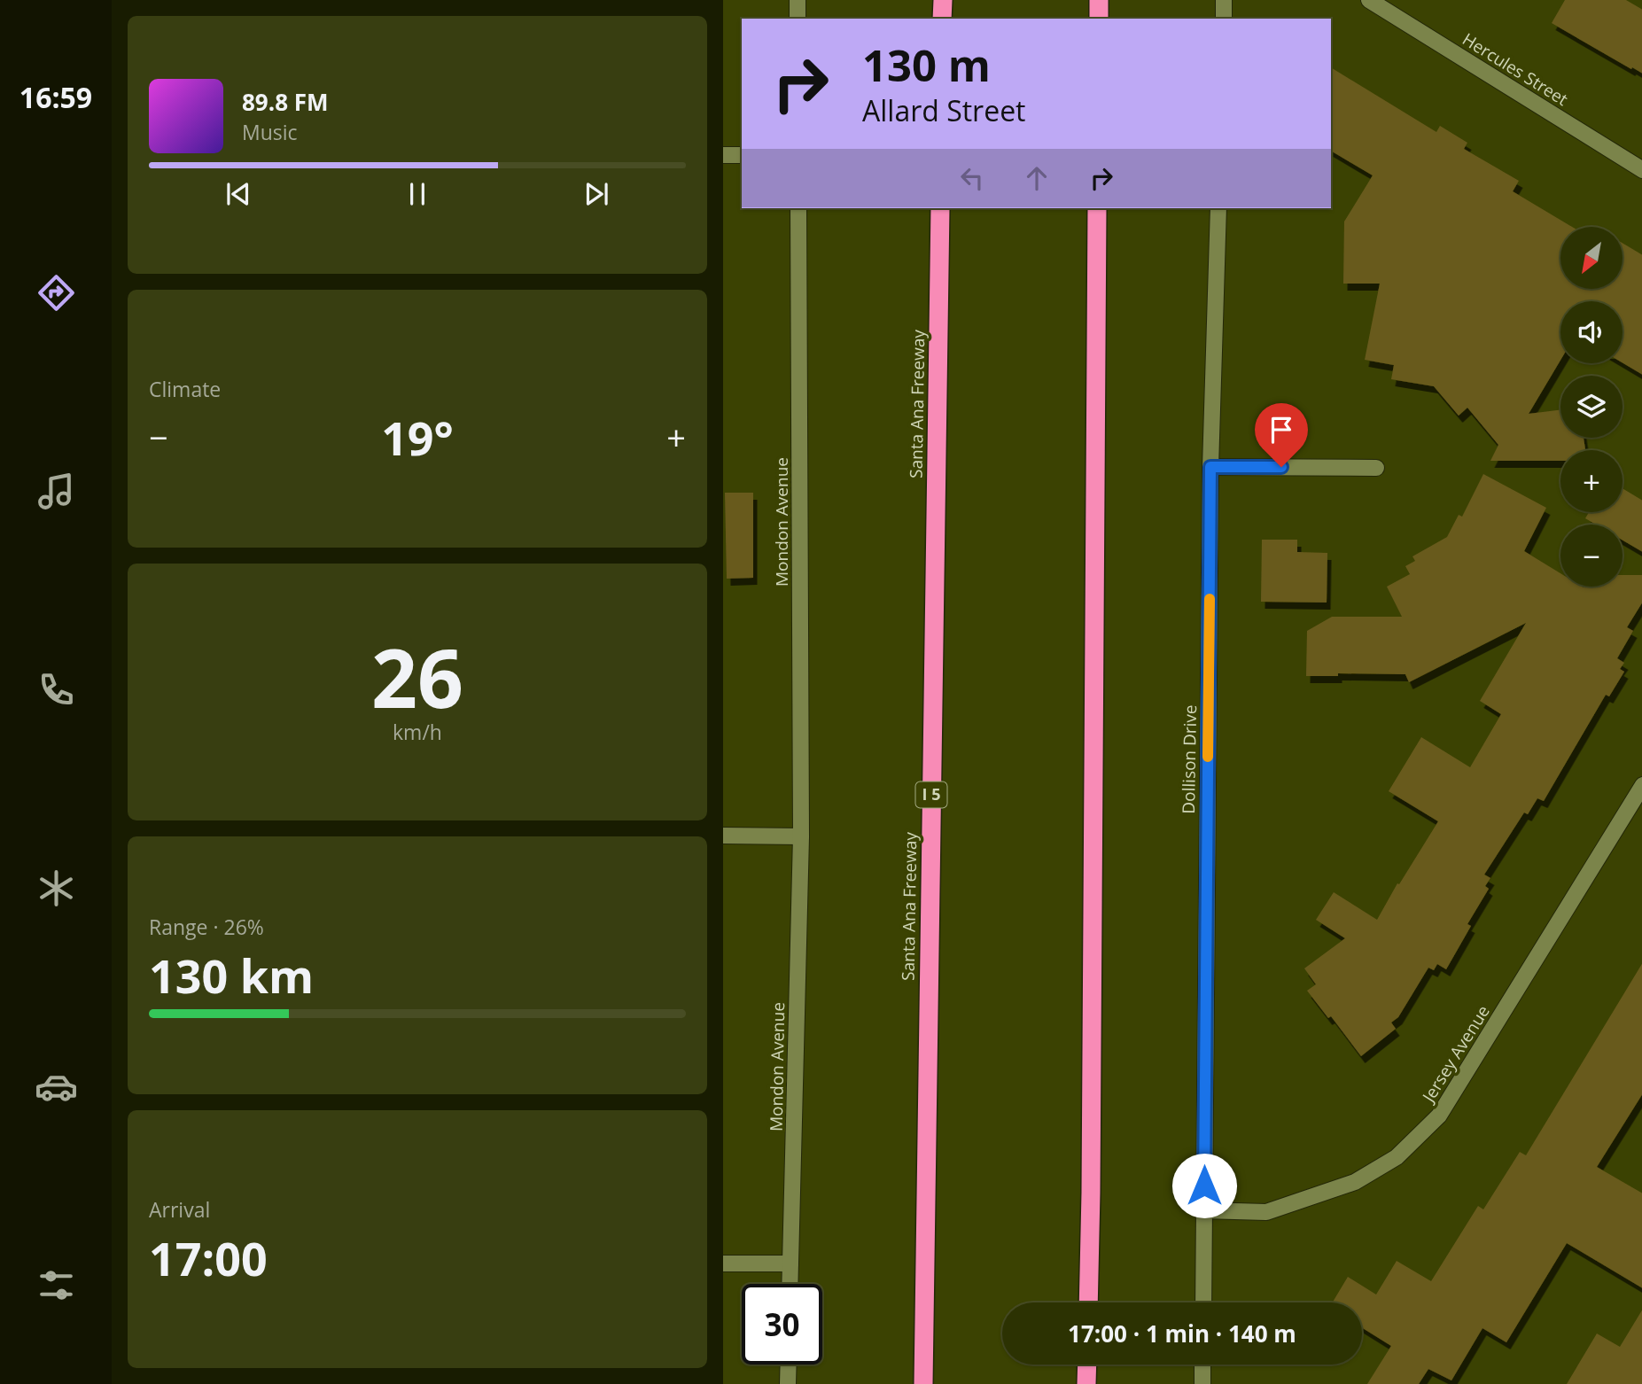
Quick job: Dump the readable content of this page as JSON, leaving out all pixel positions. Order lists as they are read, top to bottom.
{
  "streets": {
    "highway": ["Santa Ana Freeway", "I 5"],
    "street": [
      "Hercules Street",
      "Mondon Avenue",
      "Dollison Drive",
      "Jersey Avenue"
    ]
  },
  "crossings": [
    ["Dollison Drive", "Jersey Avenue"]
  ],
  "north": "bottom left",
  "page": {
    "tabs": "16:59",
    "turn": ["130 m", "Allard Street"],
    "song": ["89.8 FM", "Music"],
    "map_buttons": ["+", "−"],
    "tile": [
      "Climate",
      ["26", "km/h"],
      ["Range · 26%", "130 km"],
      ["Arrival", "17:00"]
    ],
    "heat": ["−", "19°", "+"],
    "limit": "30",
    "trip": "17:00 · 1 min · 140 m"
  }
}
